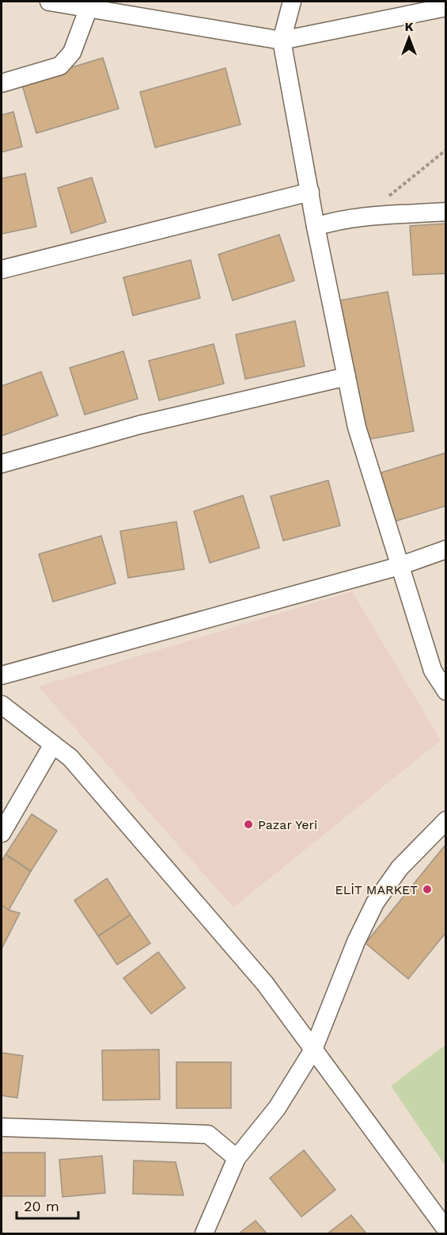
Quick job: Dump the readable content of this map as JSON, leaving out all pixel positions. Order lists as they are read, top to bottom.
{
  "places": ["Pazar Yeri", "ELİT MARKET"],
  "scale_bar": "20 m",
  "north": "top"
}
